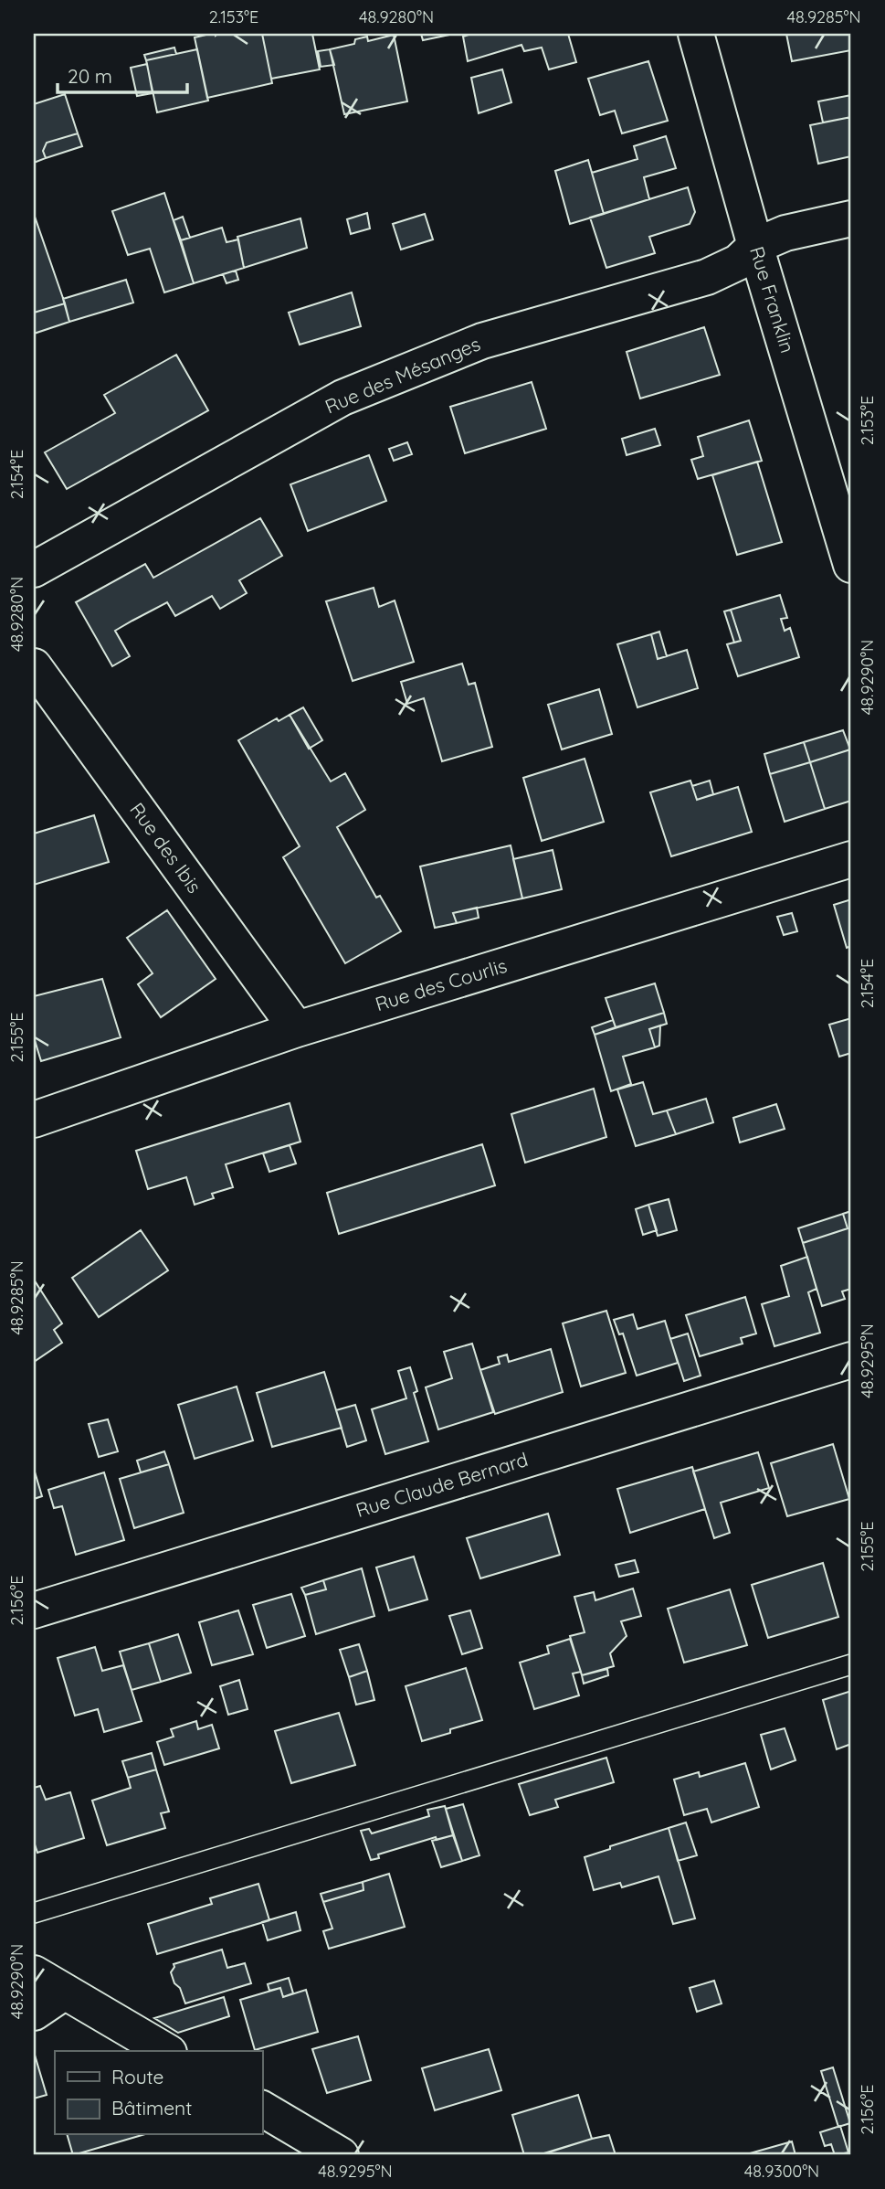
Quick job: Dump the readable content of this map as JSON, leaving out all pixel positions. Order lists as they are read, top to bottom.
{
  "streets": {
    "street": [
      "Rue Franklin",
      "Rue des Mésanges",
      "Rue des Ibis",
      "Rue des Courlis",
      "Rue Claude Bernard"
    ]
  },
  "crossings": [
    ["Rue Franklin", "Rue des Mésanges"],
    ["Rue des Ibis", "Rue des Courlis"]
  ],
  "legend": ["Route", "Bâtiment"],
  "scale_bar": "20 m",
  "coordinates": [
    "2.153°E",
    "48.9280°N",
    "48.9285°N",
    "2.154°E",
    "48.9290°N",
    "2.155°E",
    "48.9295°N",
    "2.156°E",
    "48.9300°N"
  ]
}
